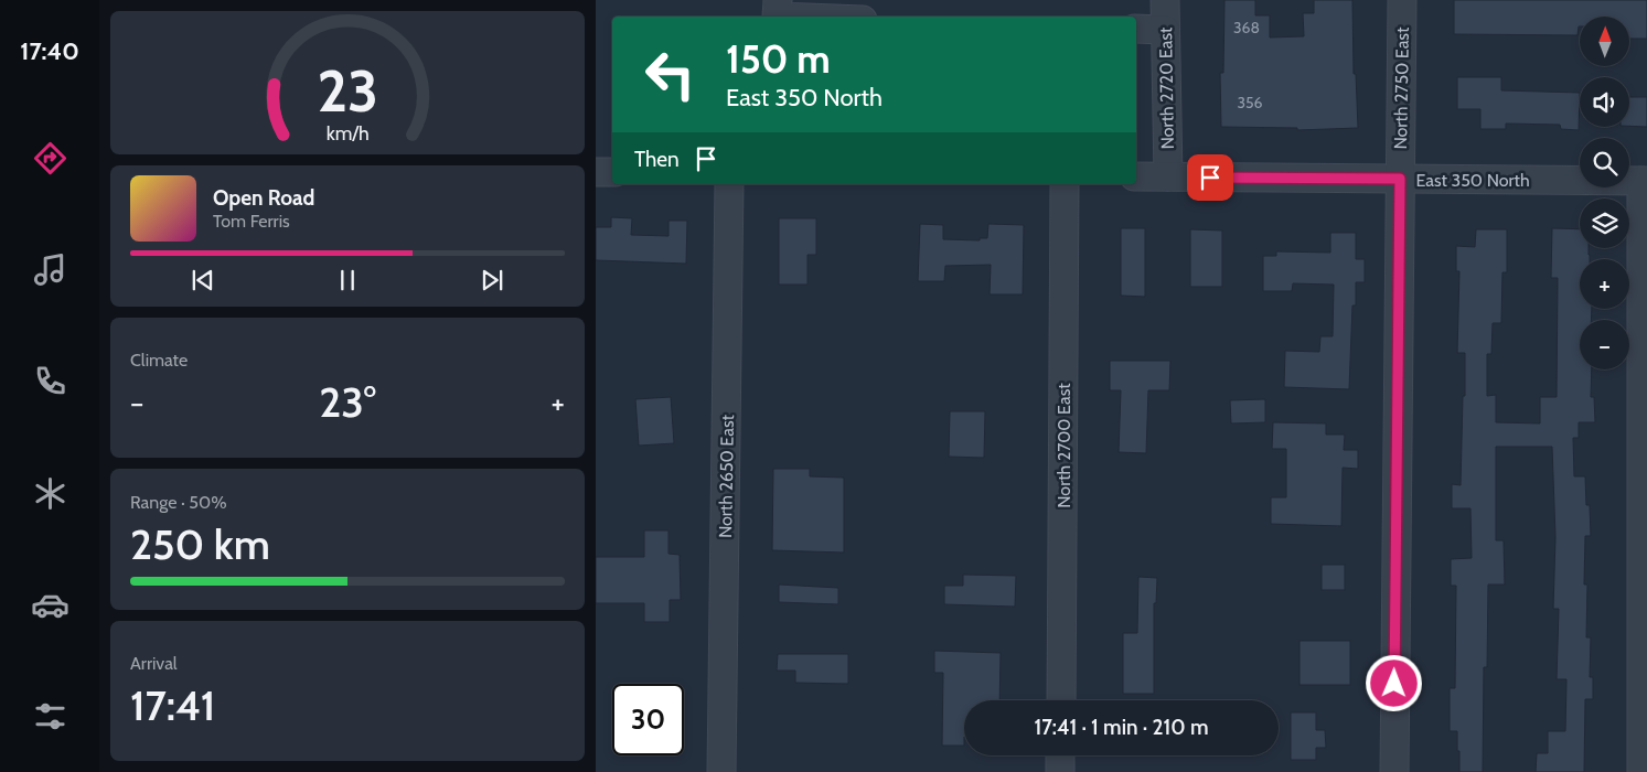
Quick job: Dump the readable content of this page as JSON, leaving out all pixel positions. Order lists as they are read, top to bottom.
{
  "streets": {
    "street": [
      "North 2720 East",
      "North 2750 East",
      "East 350 North",
      "North 2700 East",
      "North 2650 East"
    ]
  },
  "crossings": [
    ["North 2720 East", "East 350 North"],
    ["North 2750 East", "East 350 North"]
  ],
  "house_numbers": ["368", "356"],
  "north": "top",
  "page": {
    "tabs": "17:40",
    "map_buttons": ["+", "−"],
    "turn": ["150 m", "East 350 North"],
    "then": "Then",
    "song": ["Open Road", "Tom Ferris"],
    "tile": [
      "Climate",
      ["Range · 50%", "250 km"],
      ["Arrival", "17:41"]
    ],
    "heat": ["−", "23°", "+"],
    "limit": "30",
    "trip": "17:41 · 1 min · 210 m",
    "gauge": ["23", "km/h"]
  }
}
